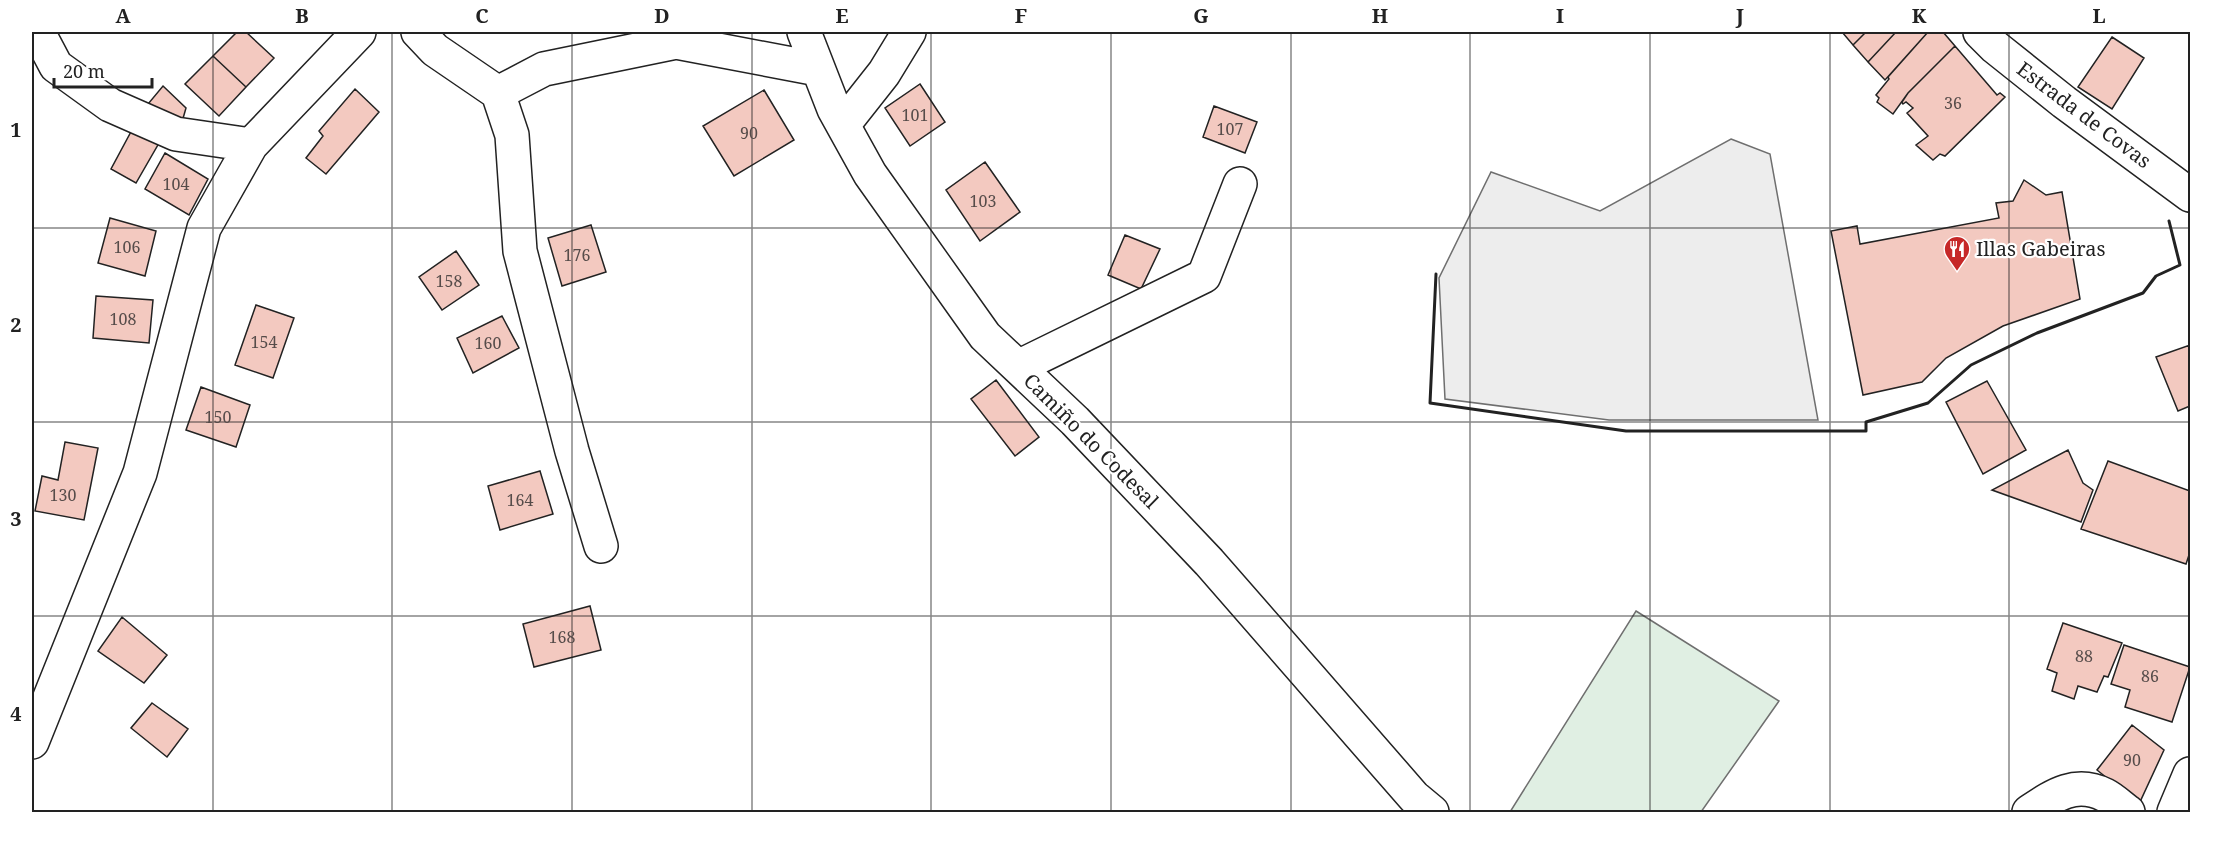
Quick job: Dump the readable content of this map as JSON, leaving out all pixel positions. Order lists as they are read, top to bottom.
{
  "streets": {
    "street": ["Estrada de Covas", "Camiño do Codesal"]
  },
  "places": {
    "restaurant": ["Illas Gabeiras"]
  },
  "house_numbers": [
    "36",
    "101",
    "107",
    "90",
    "104",
    "103",
    "106",
    "176",
    "158",
    "108",
    "154",
    "160",
    "150",
    "130",
    "164",
    "168",
    "88",
    "86",
    "90"
  ],
  "scale_bar": "20 m",
  "grid": {
    "columns": [
      "A",
      "B",
      "C",
      "D",
      "E",
      "F",
      "G",
      "H",
      "I",
      "J",
      "K",
      "L"
    ],
    "rows": [
      "1",
      "2",
      "3",
      "4"
    ]
  }
}
